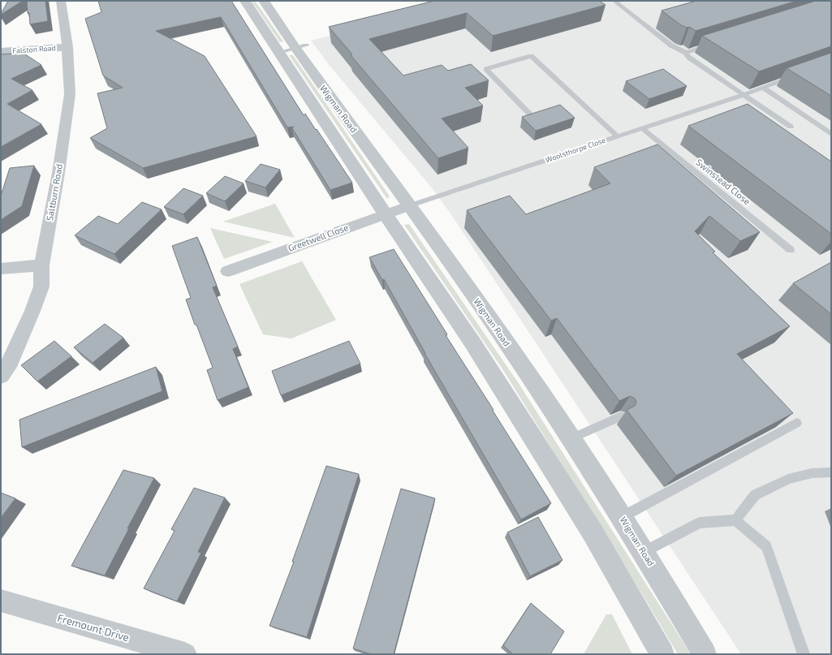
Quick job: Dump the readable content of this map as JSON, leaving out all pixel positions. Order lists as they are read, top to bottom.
{
  "streets": {
    "street": [
      "Falston Road",
      "Wigman Road",
      "Saltburn Road",
      "Greetwell Close",
      "Fremount Drive"
    ],
    "lane": ["Woolsthorpe Close", "Swinstead Close"]
  },
  "crossings": [
    ["Falston Road", "Saltburn Road"],
    ["Wigman Road", "Woolsthorpe Close"],
    ["Wigman Road", "Greetwell Close"],
    ["Woolsthorpe Close", "Swinstead Close"],
    ["Woolsthorpe Close", "Greetwell Close"]
  ]
}
